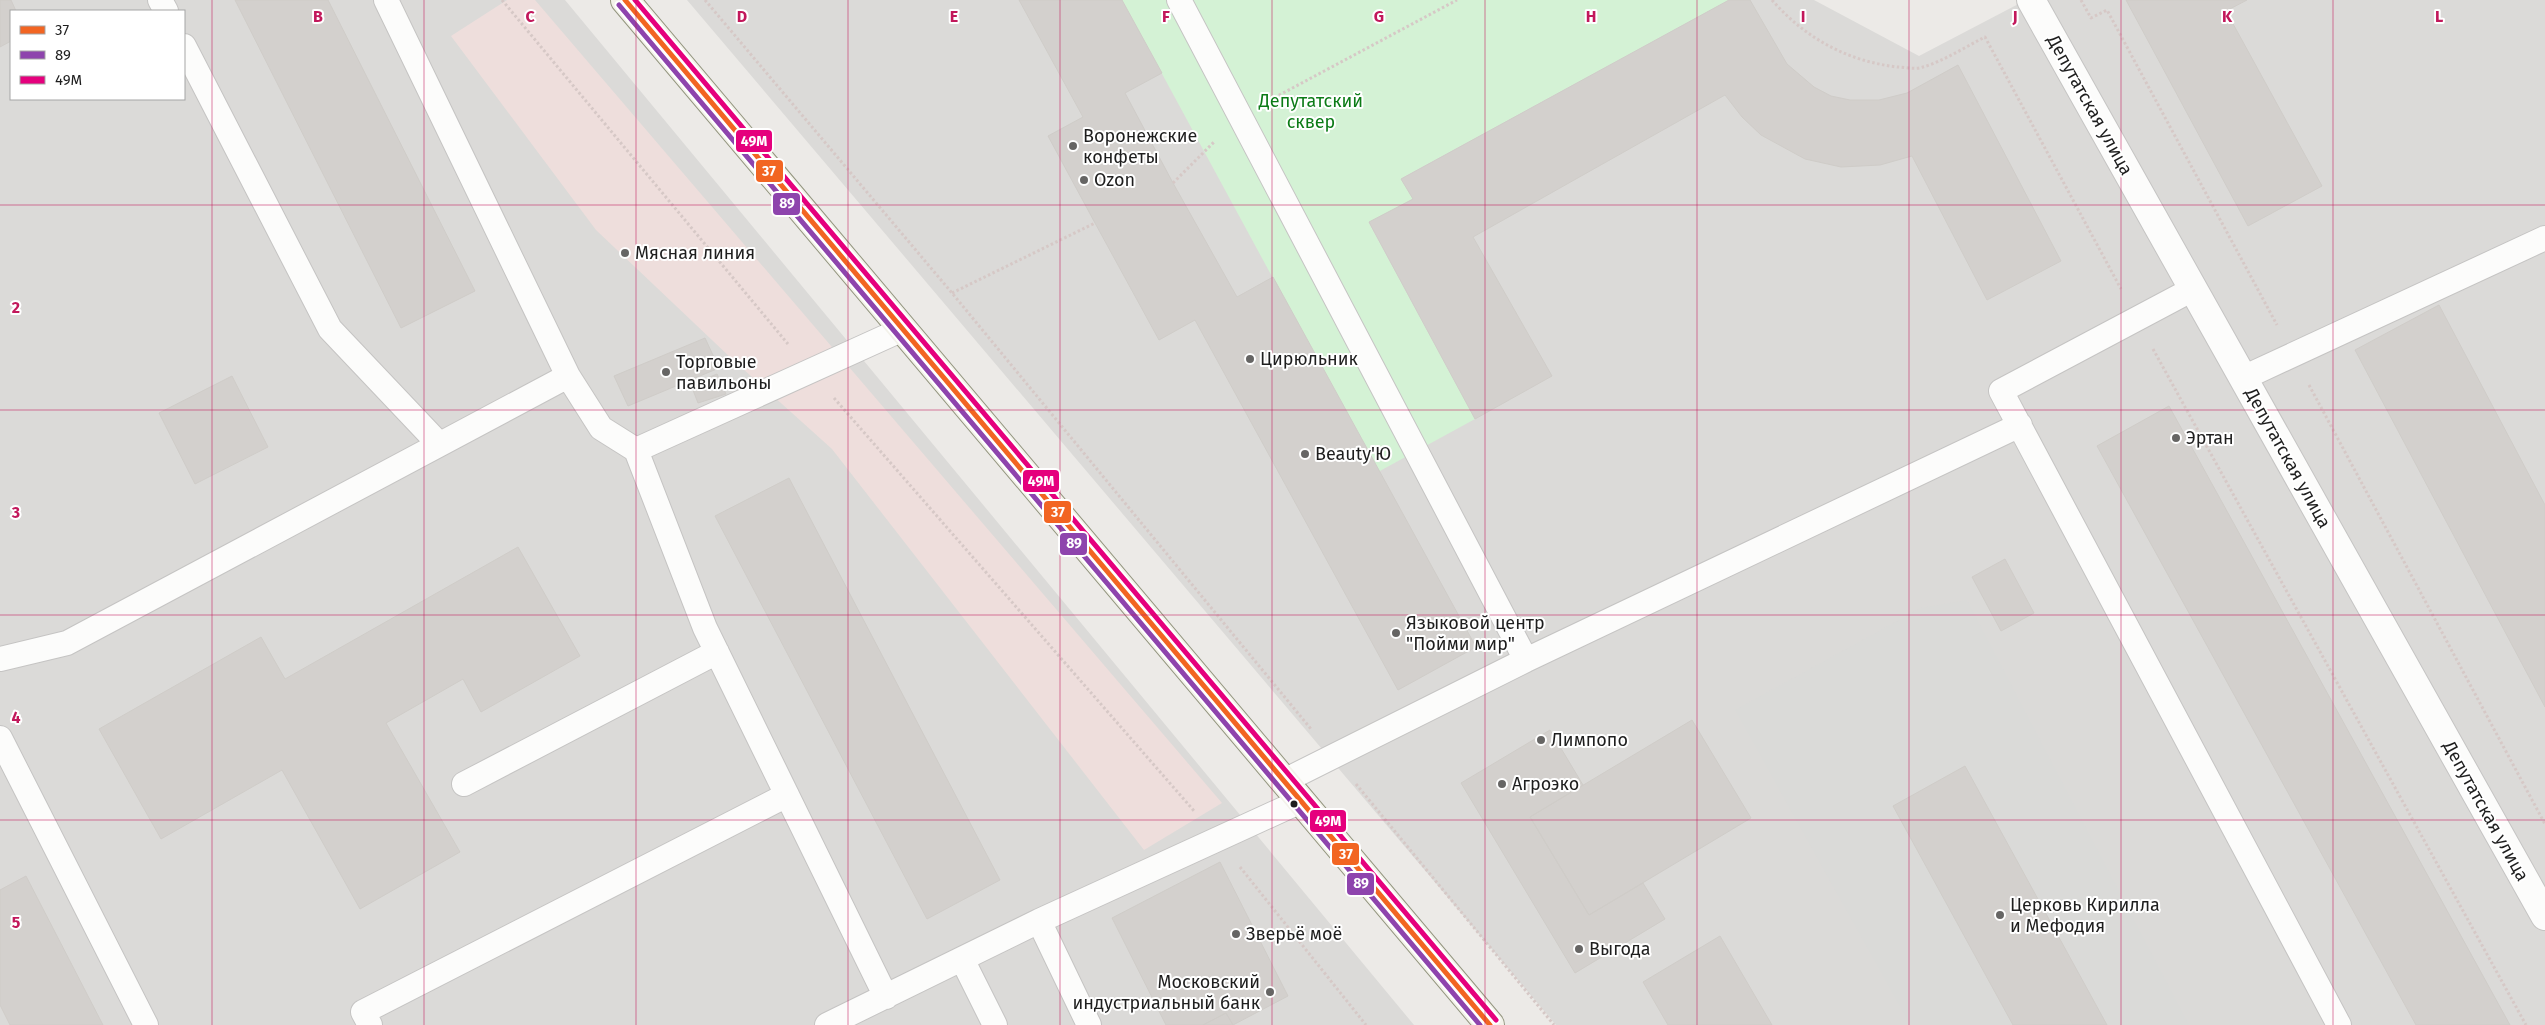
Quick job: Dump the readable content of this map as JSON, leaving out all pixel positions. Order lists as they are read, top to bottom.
{
  "streets": {
    "street": ["Депутатская улица"]
  },
  "parks": ["Депутатский сквер"],
  "places": [
    "Воронежские конфеты",
    "Ozon",
    "Мясная линия",
    "Цирюльник",
    "Торговые павильоны",
    "Эртан",
    "Beauty'Ю",
    "Языковой центр \"Пойми мир\"",
    "Лимпопо",
    "Агроэко",
    "Церковь Кирилла и Мефодия",
    "Зверьё моё",
    "Выгода",
    "Московский индустриальный банк"
  ],
  "lines": ["transit line 37", "transit line 49М", "transit line 89"],
  "legend": ["37", "89", "49М"],
  "grid": {
    "columns": [
      "B",
      "C",
      "D",
      "E",
      "F",
      "G",
      "H",
      "I",
      "J",
      "K",
      "L"
    ],
    "rows": [
      "2",
      "3",
      "4",
      "5"
    ]
  }
}
